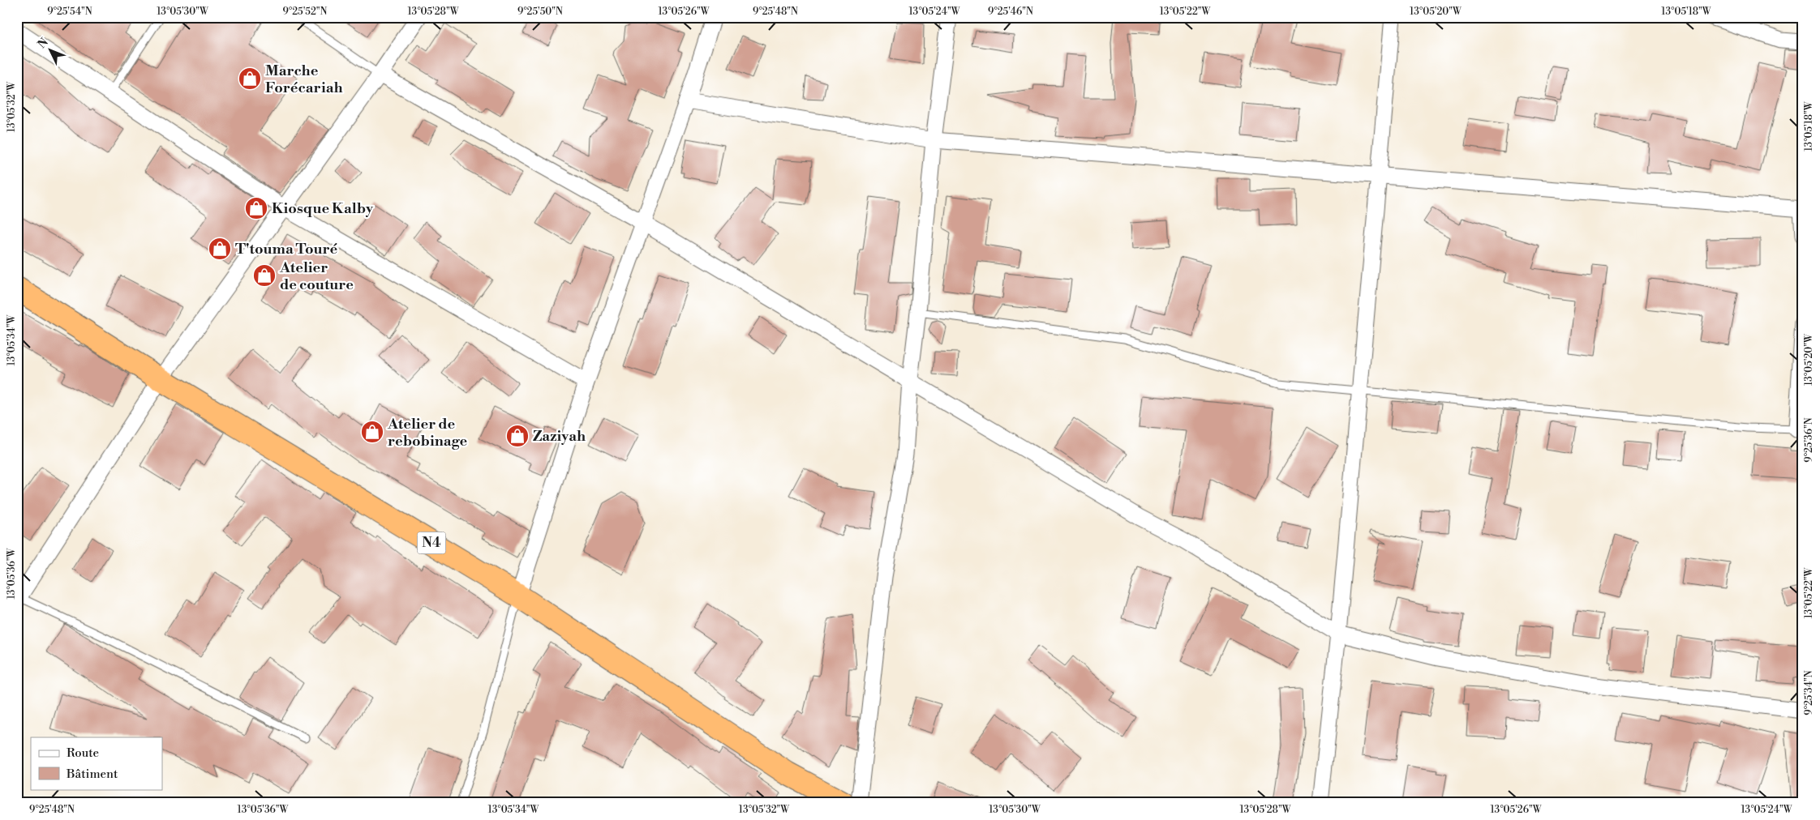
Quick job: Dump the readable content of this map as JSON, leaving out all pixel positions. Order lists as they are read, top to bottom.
{
  "streets": {
    "highway": ["N4"]
  },
  "places": {
    "shop": [
      "Marche Forécariah",
      "Kiosque Kalby",
      "T'touma Touré",
      "Atelier de couture",
      "Atelier de rebobinage",
      "Zaziyah"
    ]
  },
  "legend": ["Route", "Bâtiment"],
  "north": "top left",
  "coordinates": [
    "9°25'54\"N",
    "13°05'30\"W",
    "9°25'52\"N",
    "13°05'28\"W",
    "9°25'50\"N",
    "13°05'26\"W",
    "9°25'48\"N",
    "13°05'24\"W",
    "9°25'46\"N",
    "13°05'22\"W",
    "13°05'20\"W",
    "13°05'18\"W",
    "13°05'32\"W",
    "13°05'34\"W",
    "9°25'36\"N",
    "13°05'36\"W",
    "9°25'34\"N"
  ]
}
